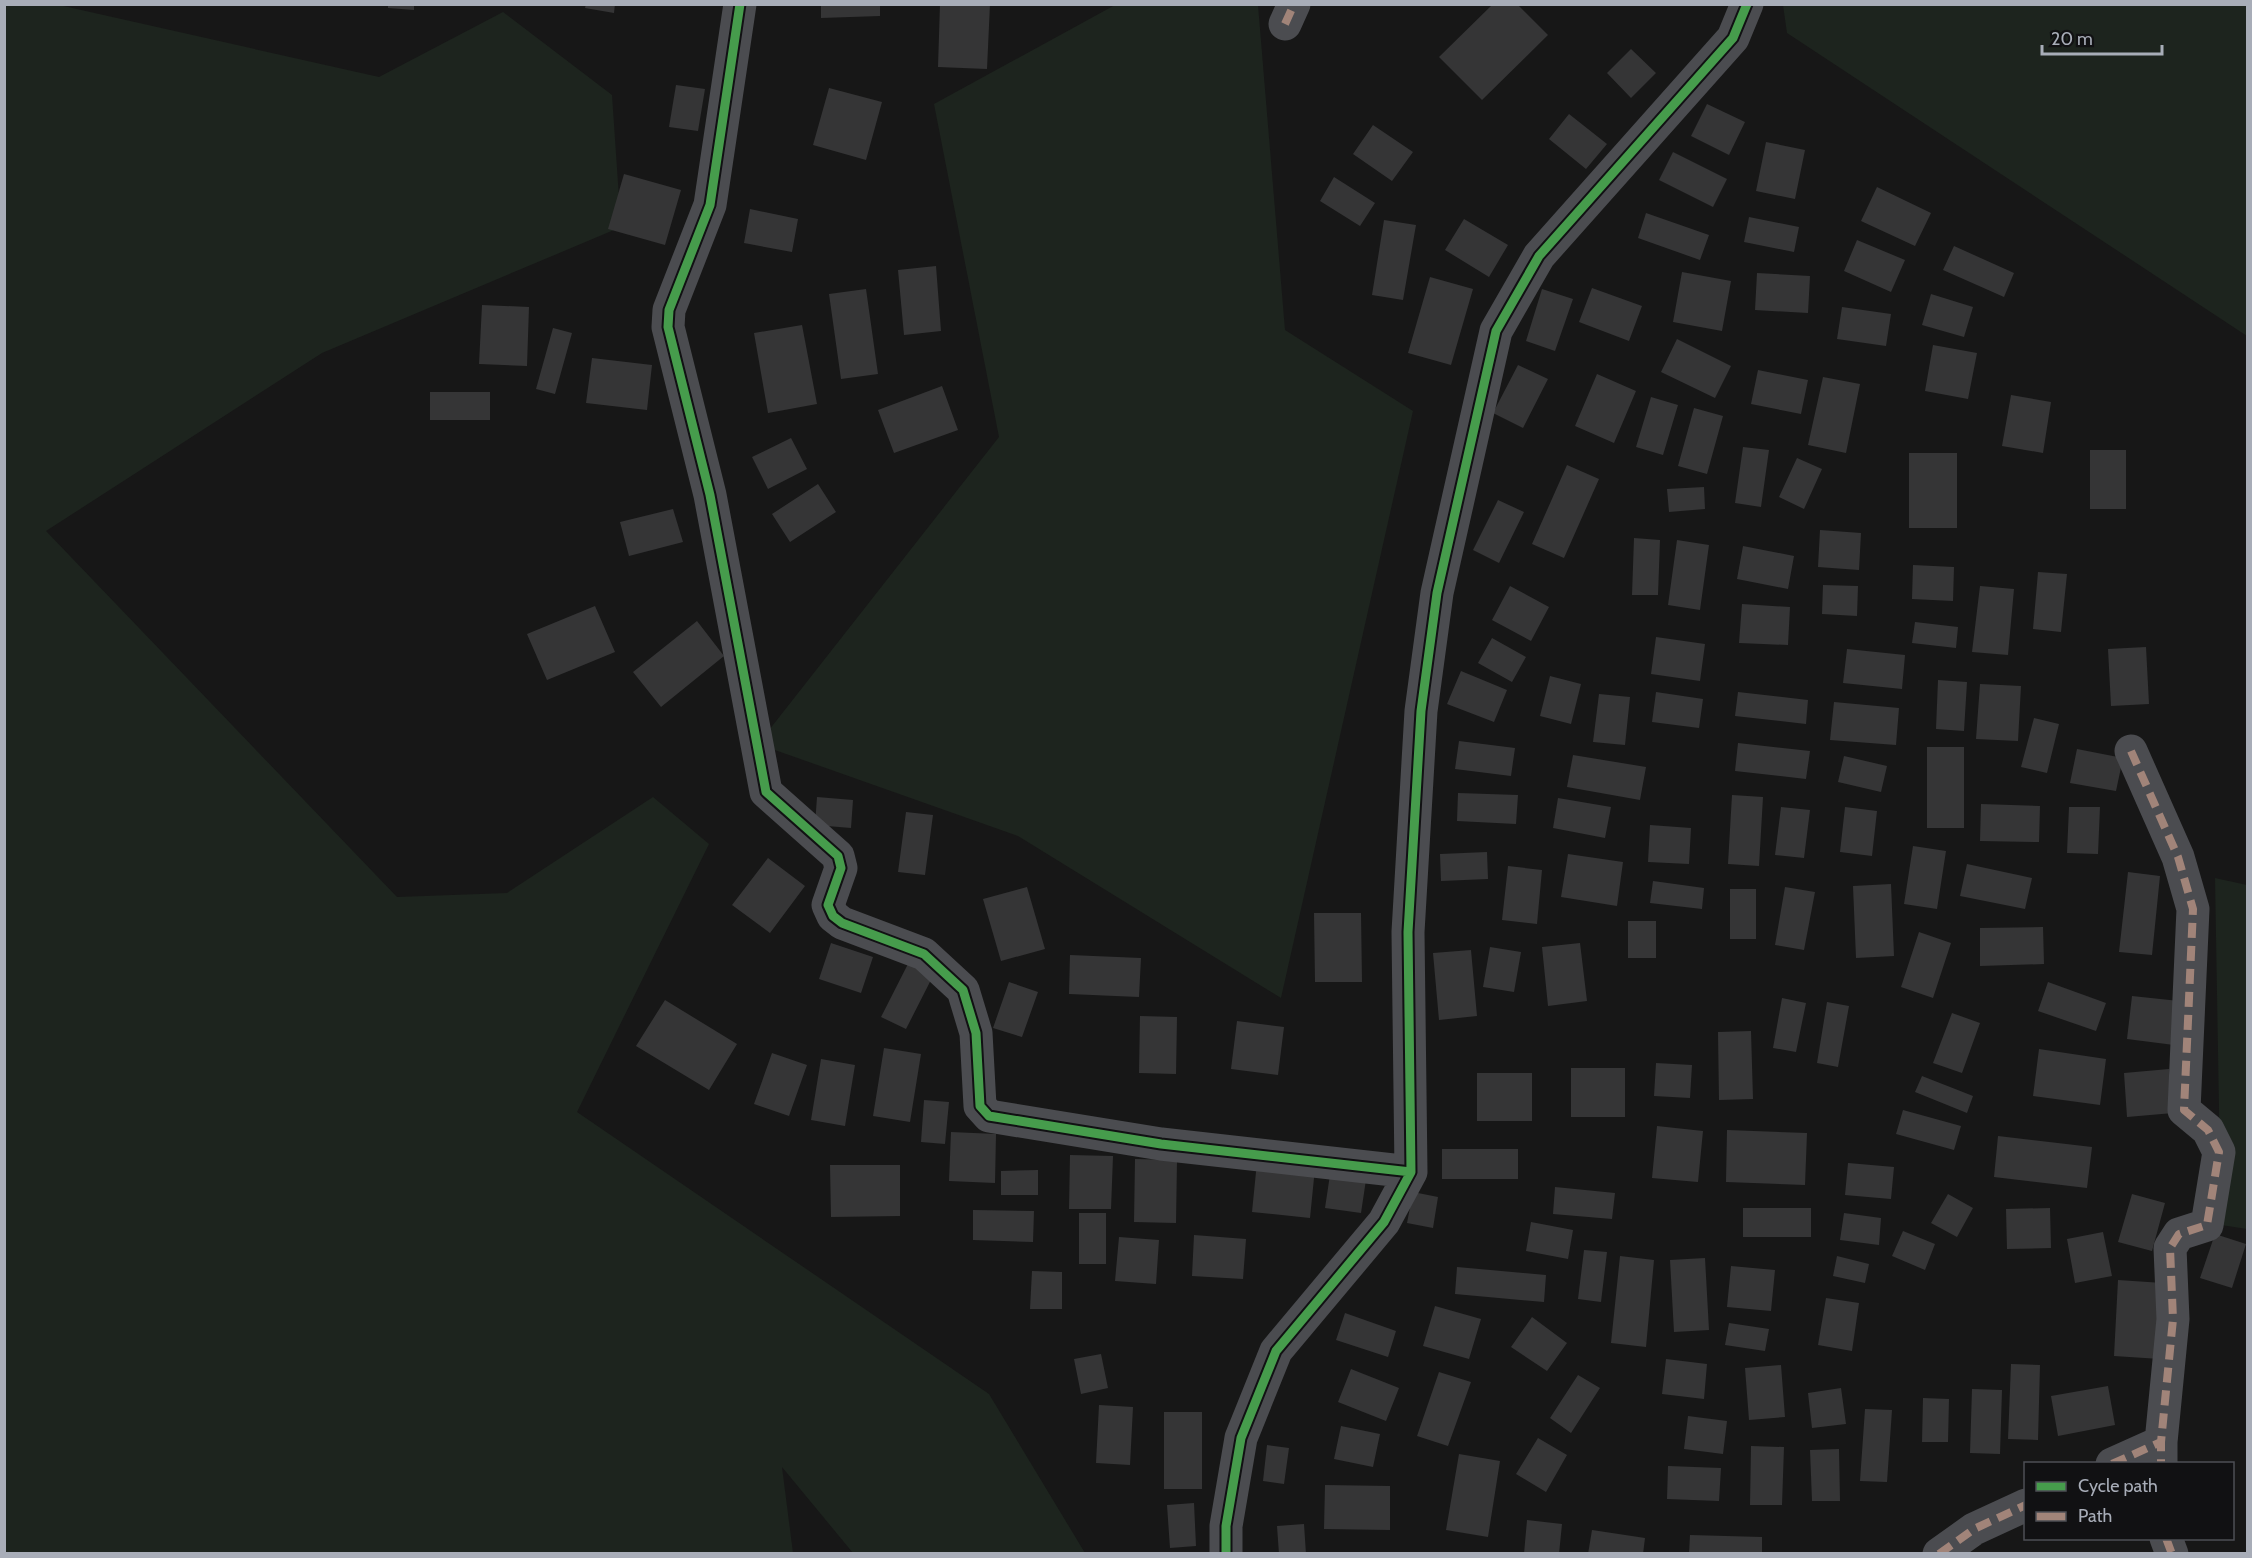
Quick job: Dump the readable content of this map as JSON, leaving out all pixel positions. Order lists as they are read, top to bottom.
{
  "legend": ["Cycle path", "Path"],
  "scale_bar": "20 m"
}
